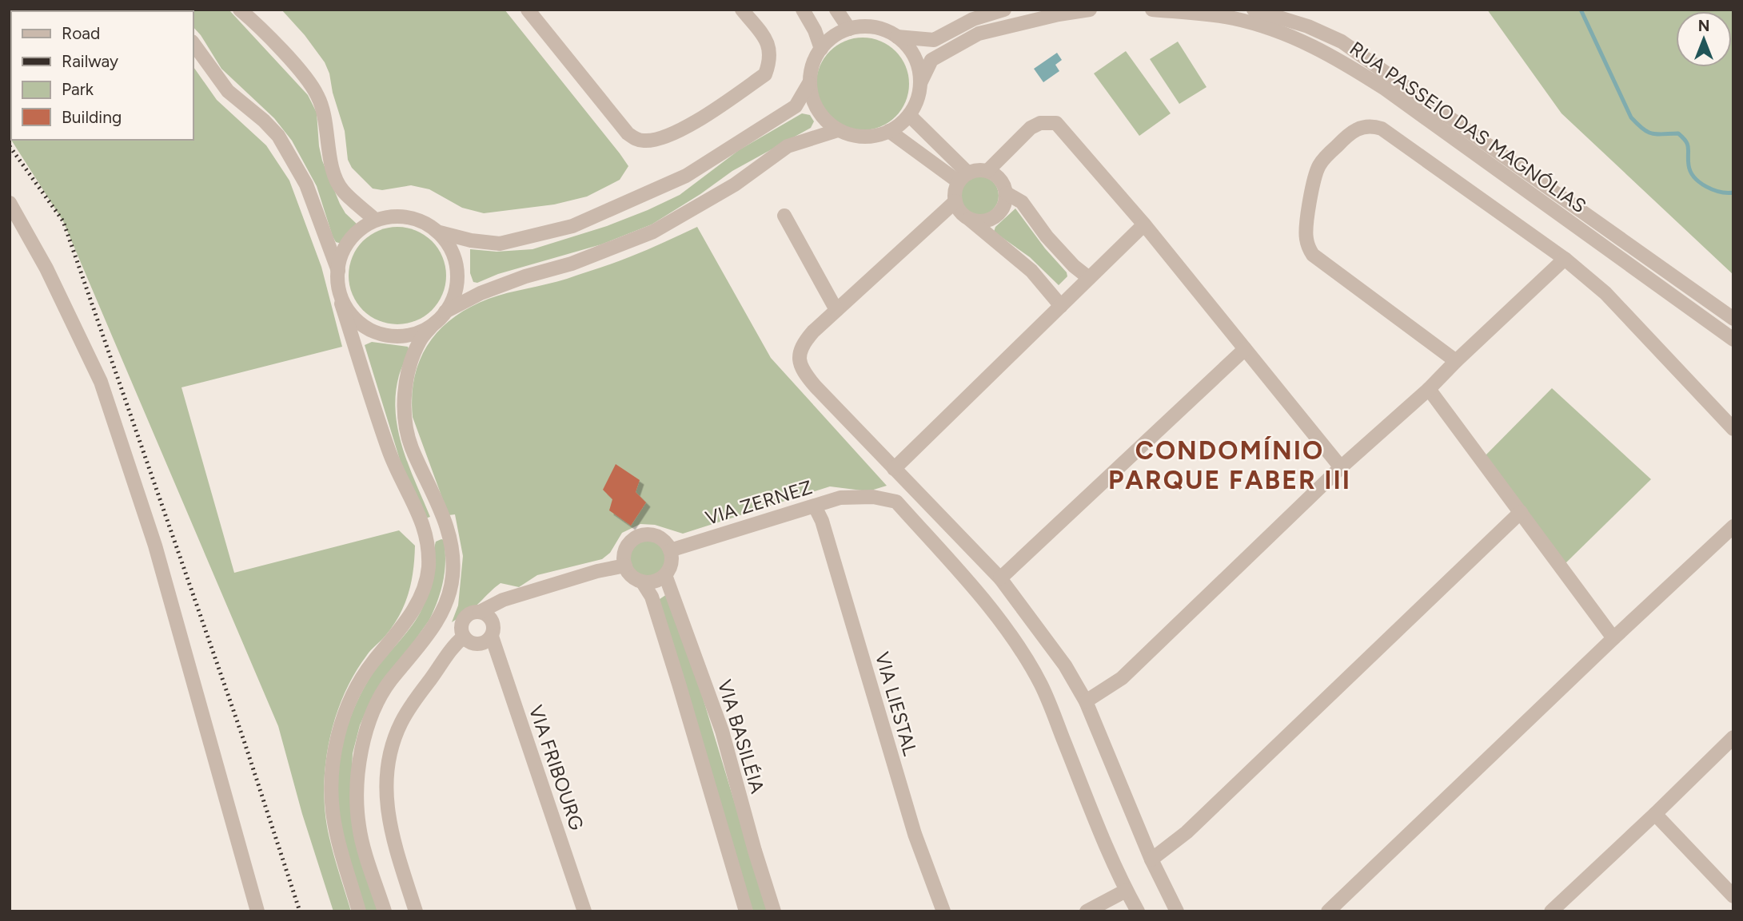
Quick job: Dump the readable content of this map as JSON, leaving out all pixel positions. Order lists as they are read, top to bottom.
{
  "streets": {
    "street": [
      "RUA PASSEIO DAS MAGNÓLIAS",
      "VIA ZERNEZ",
      "VIA LIESTAL",
      "VIA BASILÉIA",
      "VIA FRIBOURG"
    ]
  },
  "crossings": [
    ["VIA ZERNEZ", "VIA LIESTAL"],
    ["VIA ZERNEZ", "VIA BASILÉIA"]
  ],
  "districts": ["CONDOMÍNIO PARQUE FABER III"],
  "legend": [
    "Road",
    "Railway",
    "Park",
    "Building"
  ],
  "north": "top"
}
